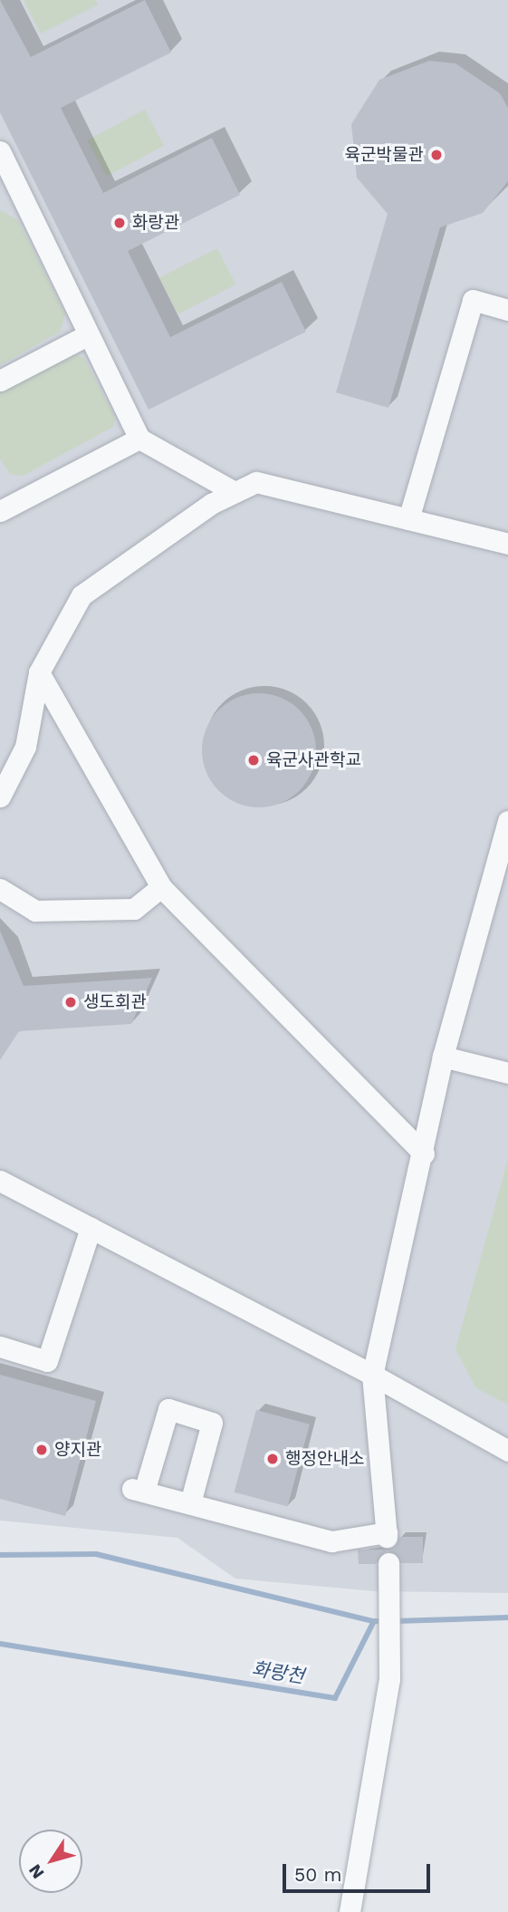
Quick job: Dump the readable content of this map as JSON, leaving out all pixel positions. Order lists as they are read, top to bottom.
{
  "water": ["화랑천"],
  "places": [
    "육군박물관",
    "화랑관",
    "육군사관학교",
    "생도회관",
    "양지관",
    "행정안내소"
  ],
  "scale_bar": "50 m",
  "north": "bottom left"
}
